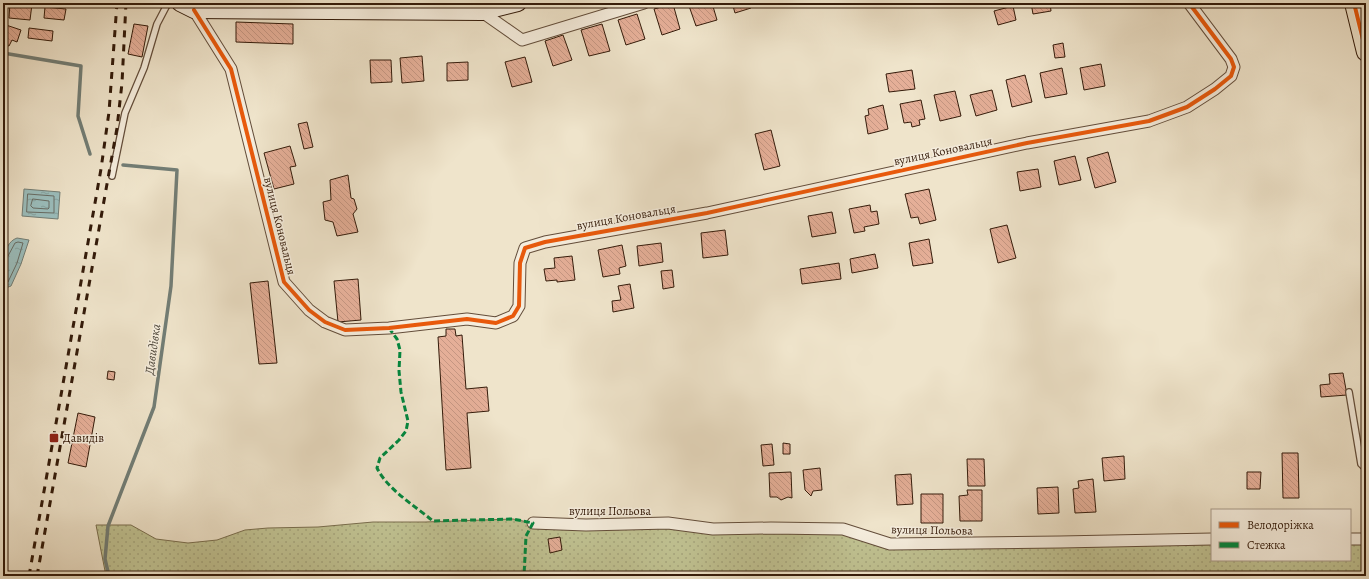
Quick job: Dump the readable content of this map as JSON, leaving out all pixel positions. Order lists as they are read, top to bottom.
{
  "streets": {
    "street": ["вулиця Коновальця", "вулиця Польова"]
  },
  "water": ["Давидівка"],
  "places": {
    "transit": ["Давидів"]
  },
  "legend": ["Велодоріжка", "Стежка"]
}
